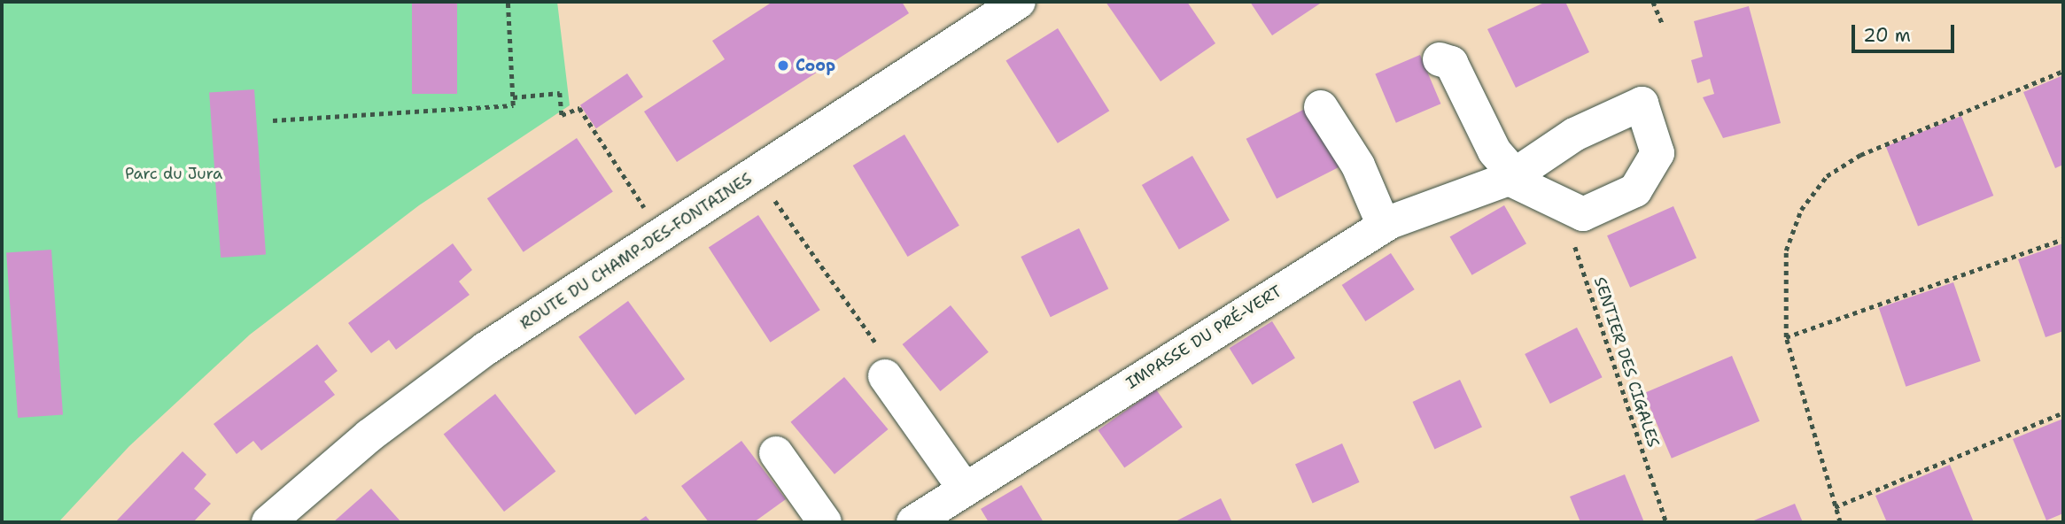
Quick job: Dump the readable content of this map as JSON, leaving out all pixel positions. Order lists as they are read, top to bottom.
{
  "streets": {
    "street": ["ROUTE DU CHAMP-DES-FONTAINES", "IMPASSE DU PRÉ-VERT"],
    "path": ["SENTIER DES CIGALES"]
  },
  "crossings": [
    ["IMPASSE DU PRÉ-VERT", "SENTIER DES CIGALES"]
  ],
  "parks": ["Parc du Jura"],
  "places": ["Coop"],
  "scale_bar": "20 m"
}
